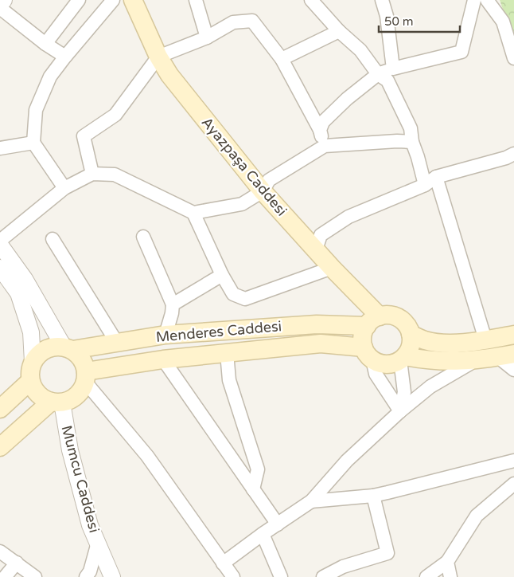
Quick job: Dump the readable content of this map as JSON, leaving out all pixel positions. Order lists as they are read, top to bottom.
{
  "streets": {
    "main road": ["Ayazpaşa Caddesi", "Menderes Caddesi"],
    "street": ["Mumcu Caddesi"]
  },
  "crossings": [
    ["Ayazpaşa Caddesi", "Menderes Caddesi"],
    ["Menderes Caddesi", "Mumcu Caddesi"]
  ],
  "scale_bar": "50 m"
}
